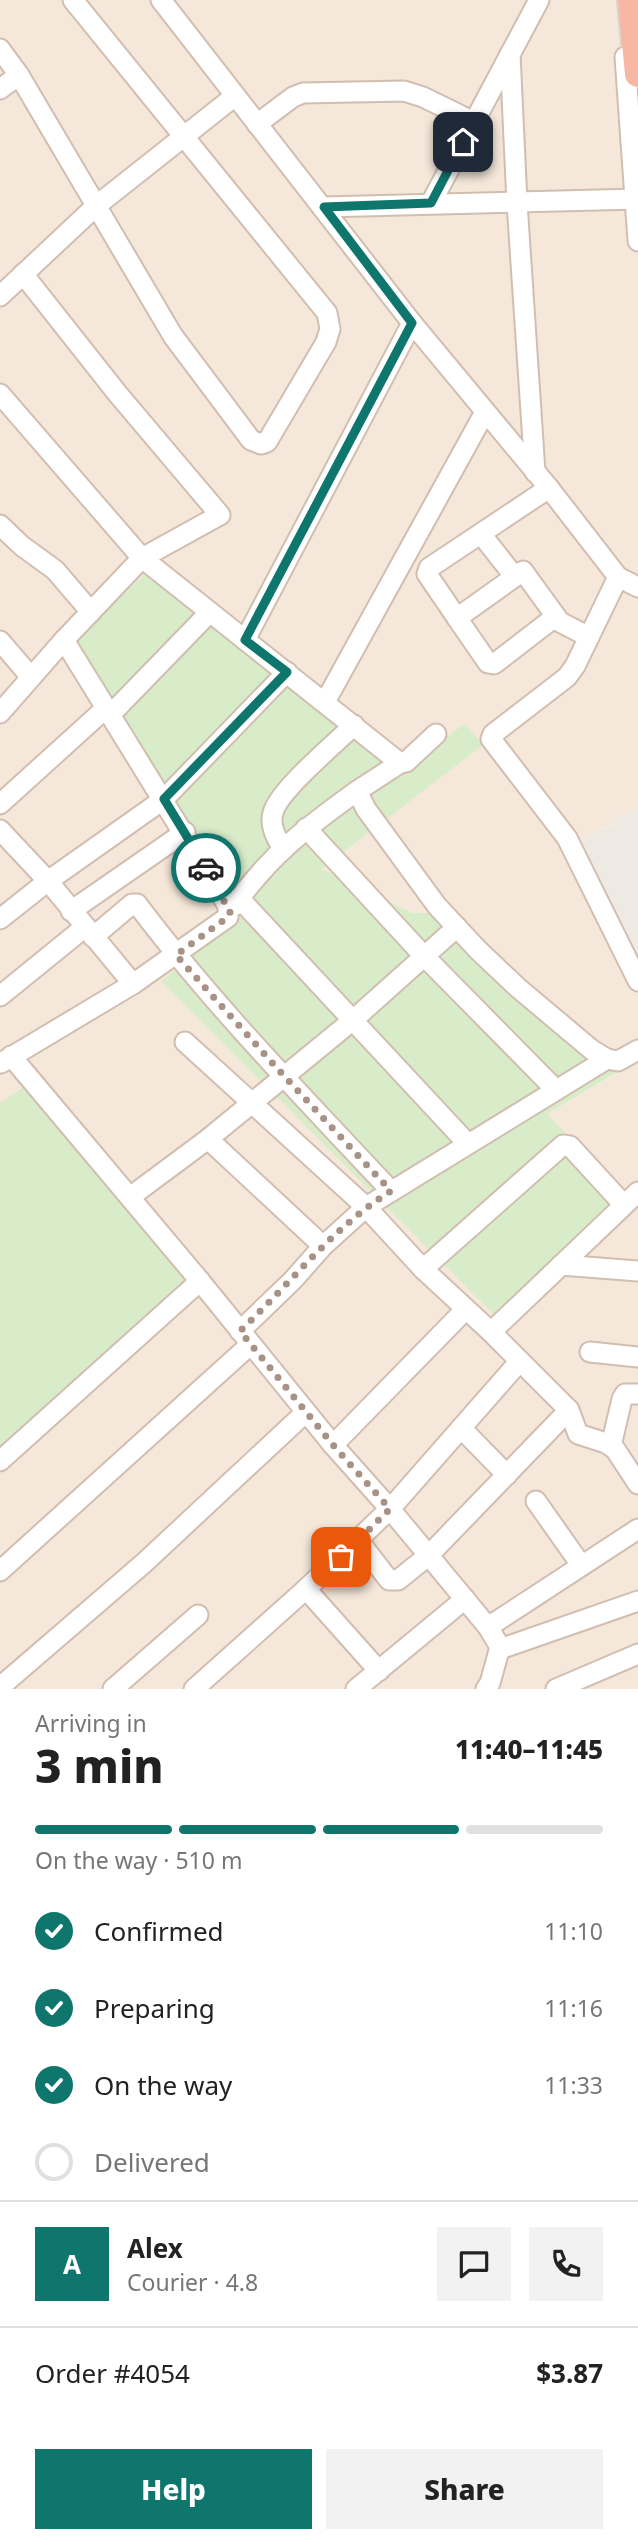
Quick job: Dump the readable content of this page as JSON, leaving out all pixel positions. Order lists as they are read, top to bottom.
{
  "page": {
    "heading": ["3 min", "Arriving in", "11:40–11:45"],
    "panel": [
      "Alex",
      "Courier · 4.8",
      "Order #4054",
      "$3.87"
    ],
    "bar": "On the way · 510 m",
    "list": [
      ["Confirmed", "11:10"],
      ["Preparing", "11:16"],
      ["On the way", "11:33"],
      "Delivered"
    ],
    "round": "A",
    "buttons": ["Help", "Share"]
  }
}
